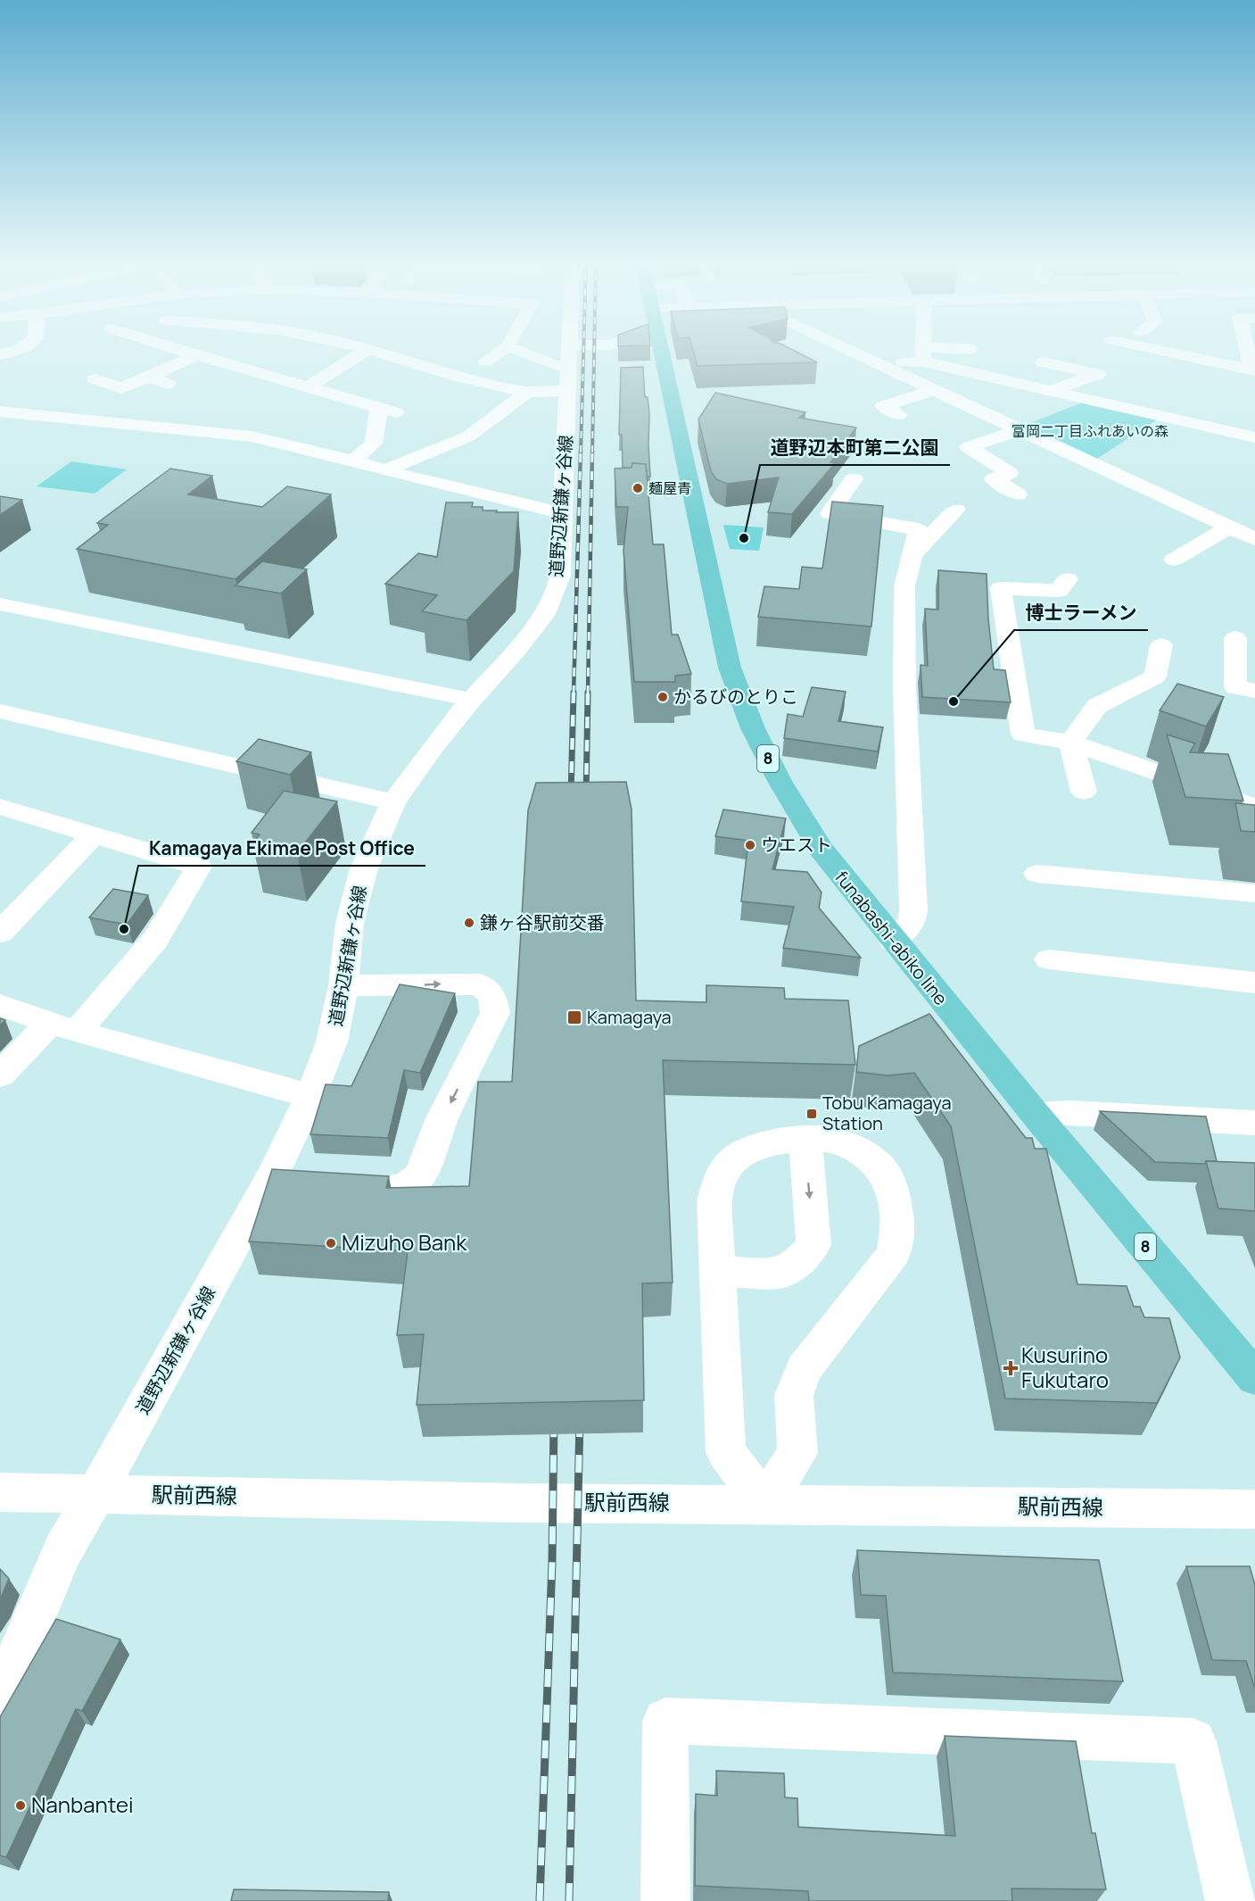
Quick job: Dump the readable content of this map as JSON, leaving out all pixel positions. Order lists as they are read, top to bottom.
{
  "streets": {
    "main road": ["8", "funabashi-abiko line"],
    "street": ["道野辺新鎌ヶ谷線", "駅前西線"]
  },
  "crossings": [
    ["道野辺新鎌ヶ谷線", "駅前西線"]
  ],
  "parks": ["富岡二丁目ふれあいの森"],
  "places": {
    "other": [
      "麺屋青",
      "道野辺本町第二公園",
      "かるびのとりこ",
      "博士ラーメン",
      "ウエスト",
      "鎌ヶ谷駅前交番",
      "Kamagaya Ekimae Post Office",
      "Mizuho Bank",
      "Nanbantei"
    ],
    "transit": ["Kamagaya", "Tobu Kamagaya Station"],
    "health": ["Kusurino Fukutaro"]
  }
}
